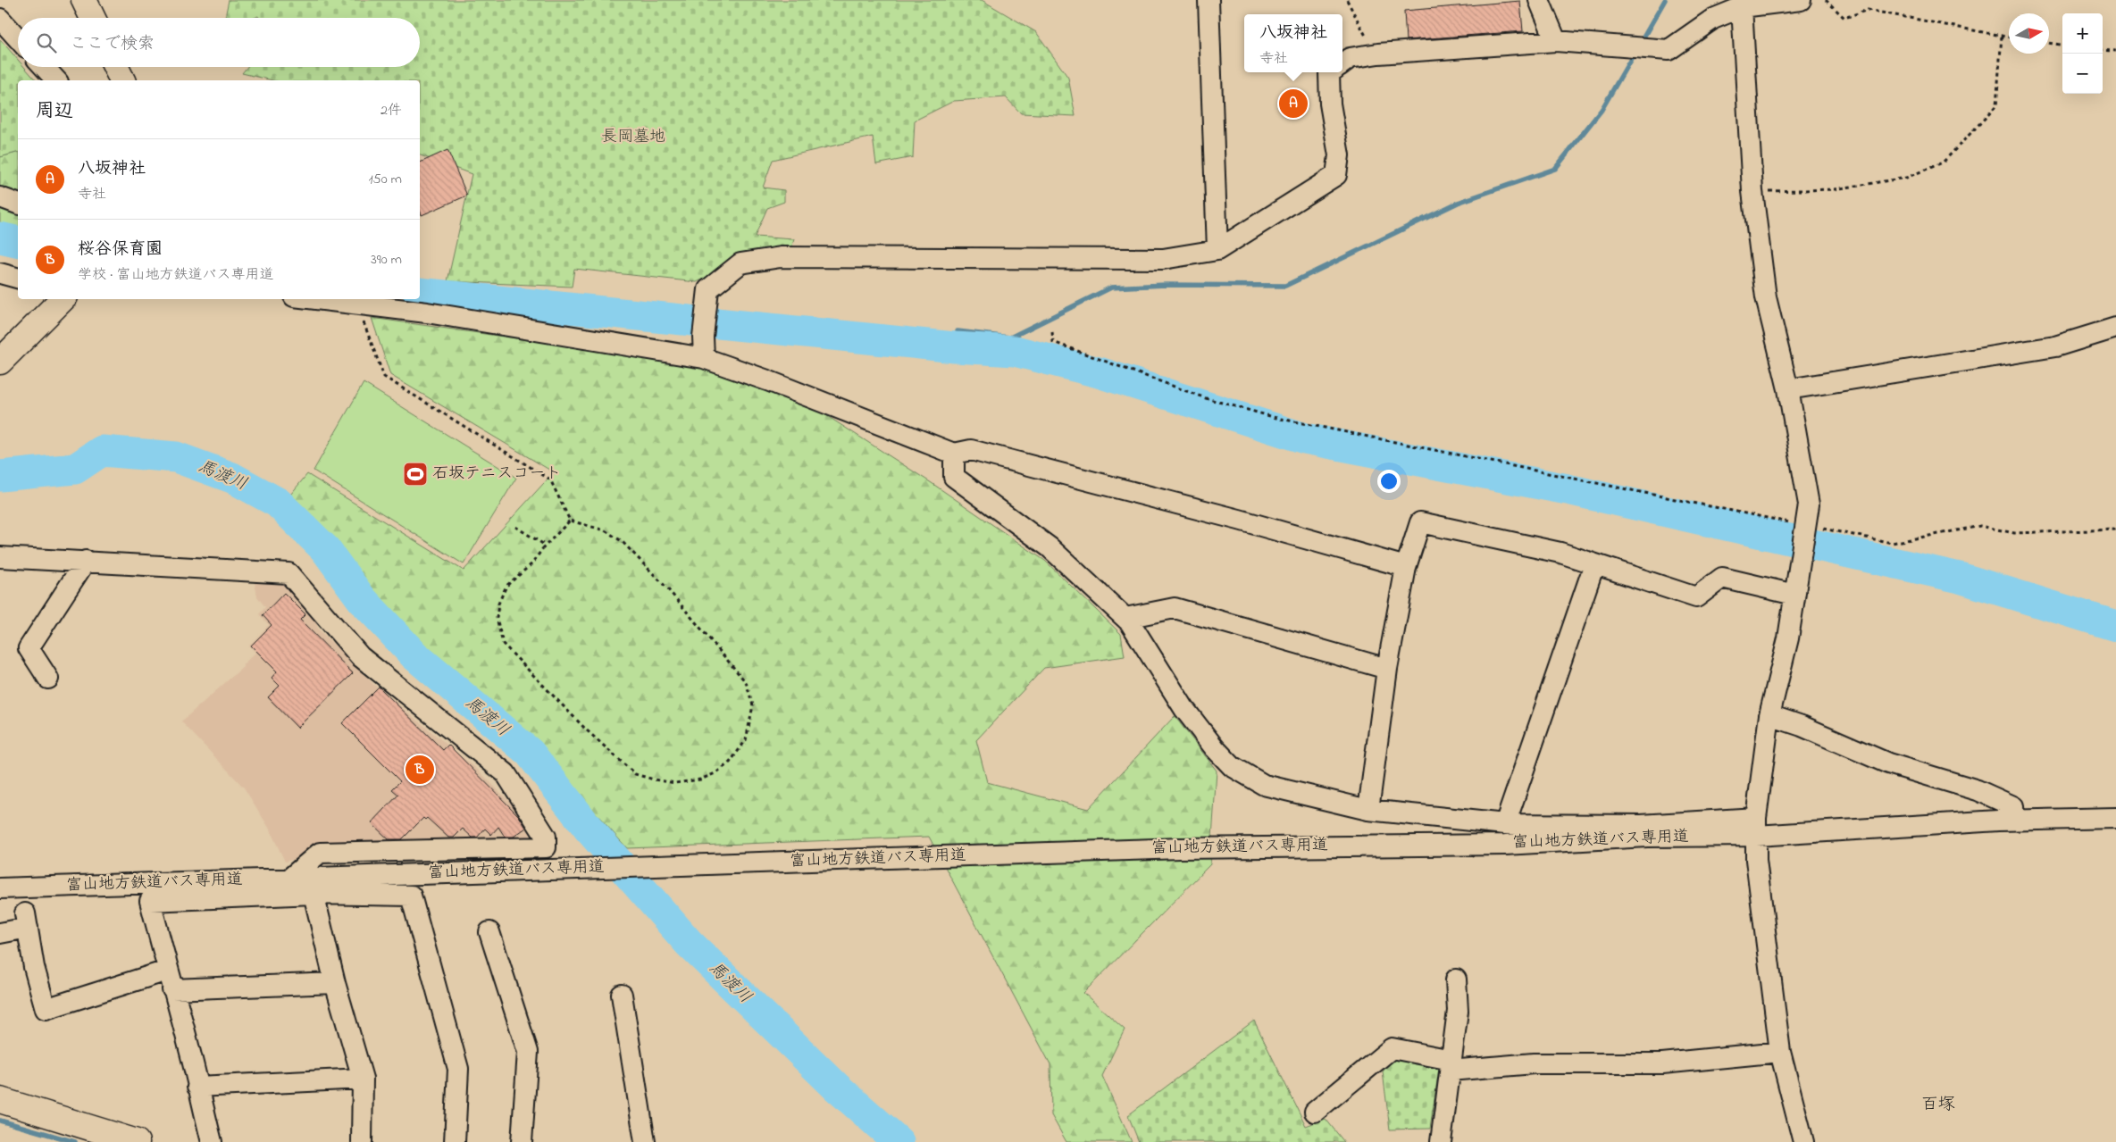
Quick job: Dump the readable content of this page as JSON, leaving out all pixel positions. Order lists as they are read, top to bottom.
{
  "streets": {
    "street": ["富山地方鉄道バス専用道"]
  },
  "districts": ["百塚"],
  "water": ["馬渡川"],
  "parks": ["長岡墓地"],
  "places": {
    "sports": ["石坂テニスコート"]
  },
  "north": "right",
  "page": {
    "map_buttons": ["+", "−"],
    "popup": ["八坂神社", "寺社"],
    "search": "ここで検索",
    "heading": ["周辺", "2件"],
    "pins": ["A", "B"],
    "list": [
      {
        "mark": "A",
        "name": "八坂神社",
        "note": "寺社",
        "value": "150 m"
      },
      {
        "mark": "B",
        "name": "桜谷保育園",
        "note": "学校 · 富山地方鉄道バス専用道",
        "value": "390 m"
      }
    ]
  }
}
